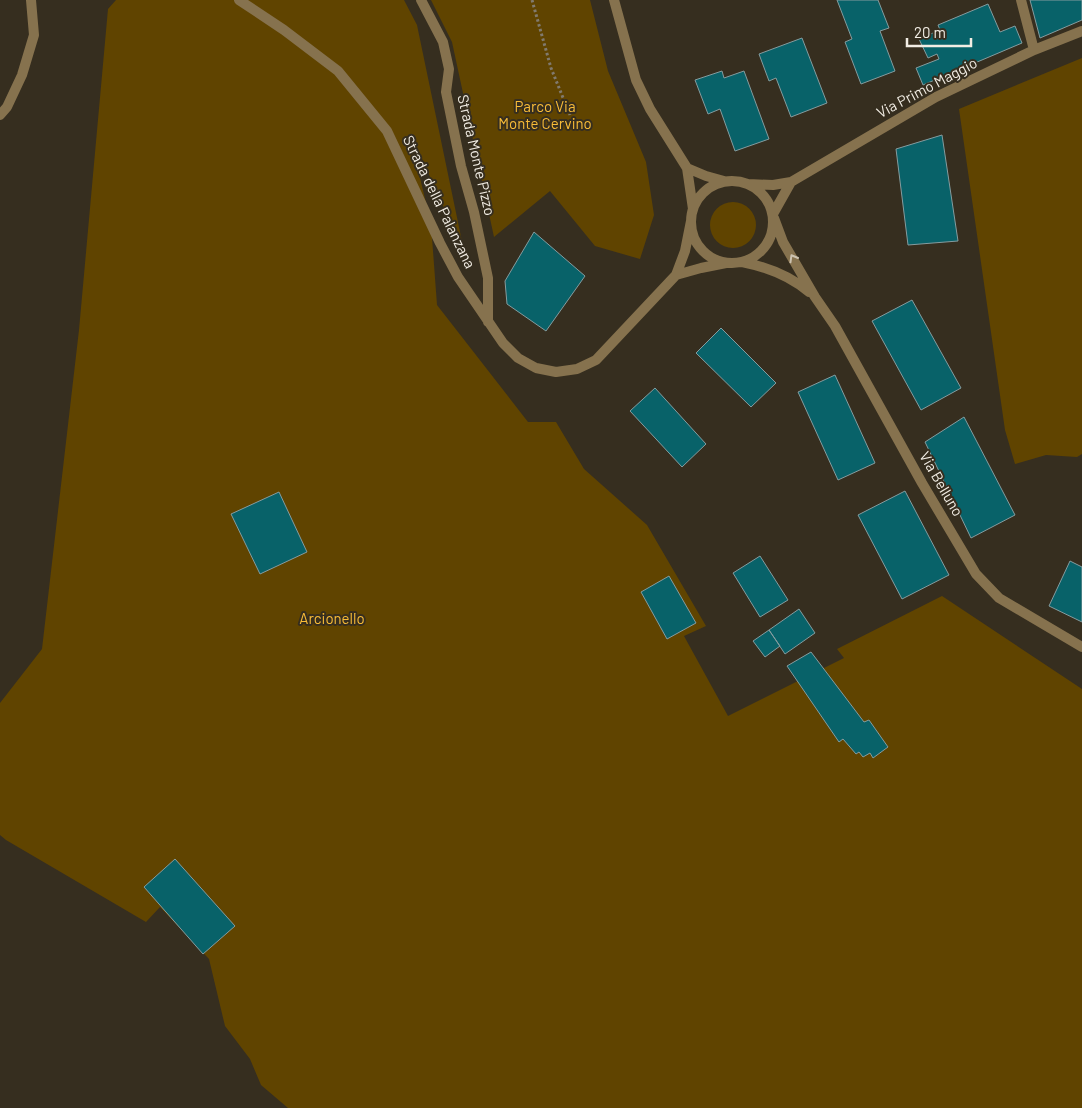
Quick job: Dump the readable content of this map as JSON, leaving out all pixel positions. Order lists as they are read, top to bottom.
{
  "streets": {
    "street": [
      "Via Primo Maggio",
      "Strada Monte Pizzo",
      "Strada della Palanzana",
      "Via Belluno"
    ]
  },
  "crossings": [
    ["Via Primo Maggio", "Strada della Palanzana"],
    ["Via Primo Maggio", "Via Belluno"],
    ["Strada Monte Pizzo", "Strada della Palanzana"],
    ["Strada della Palanzana", "Via Belluno"]
  ],
  "parks": ["Parco Via Monte Cervino", "Arcionello"],
  "scale_bar": "20 m"
}
